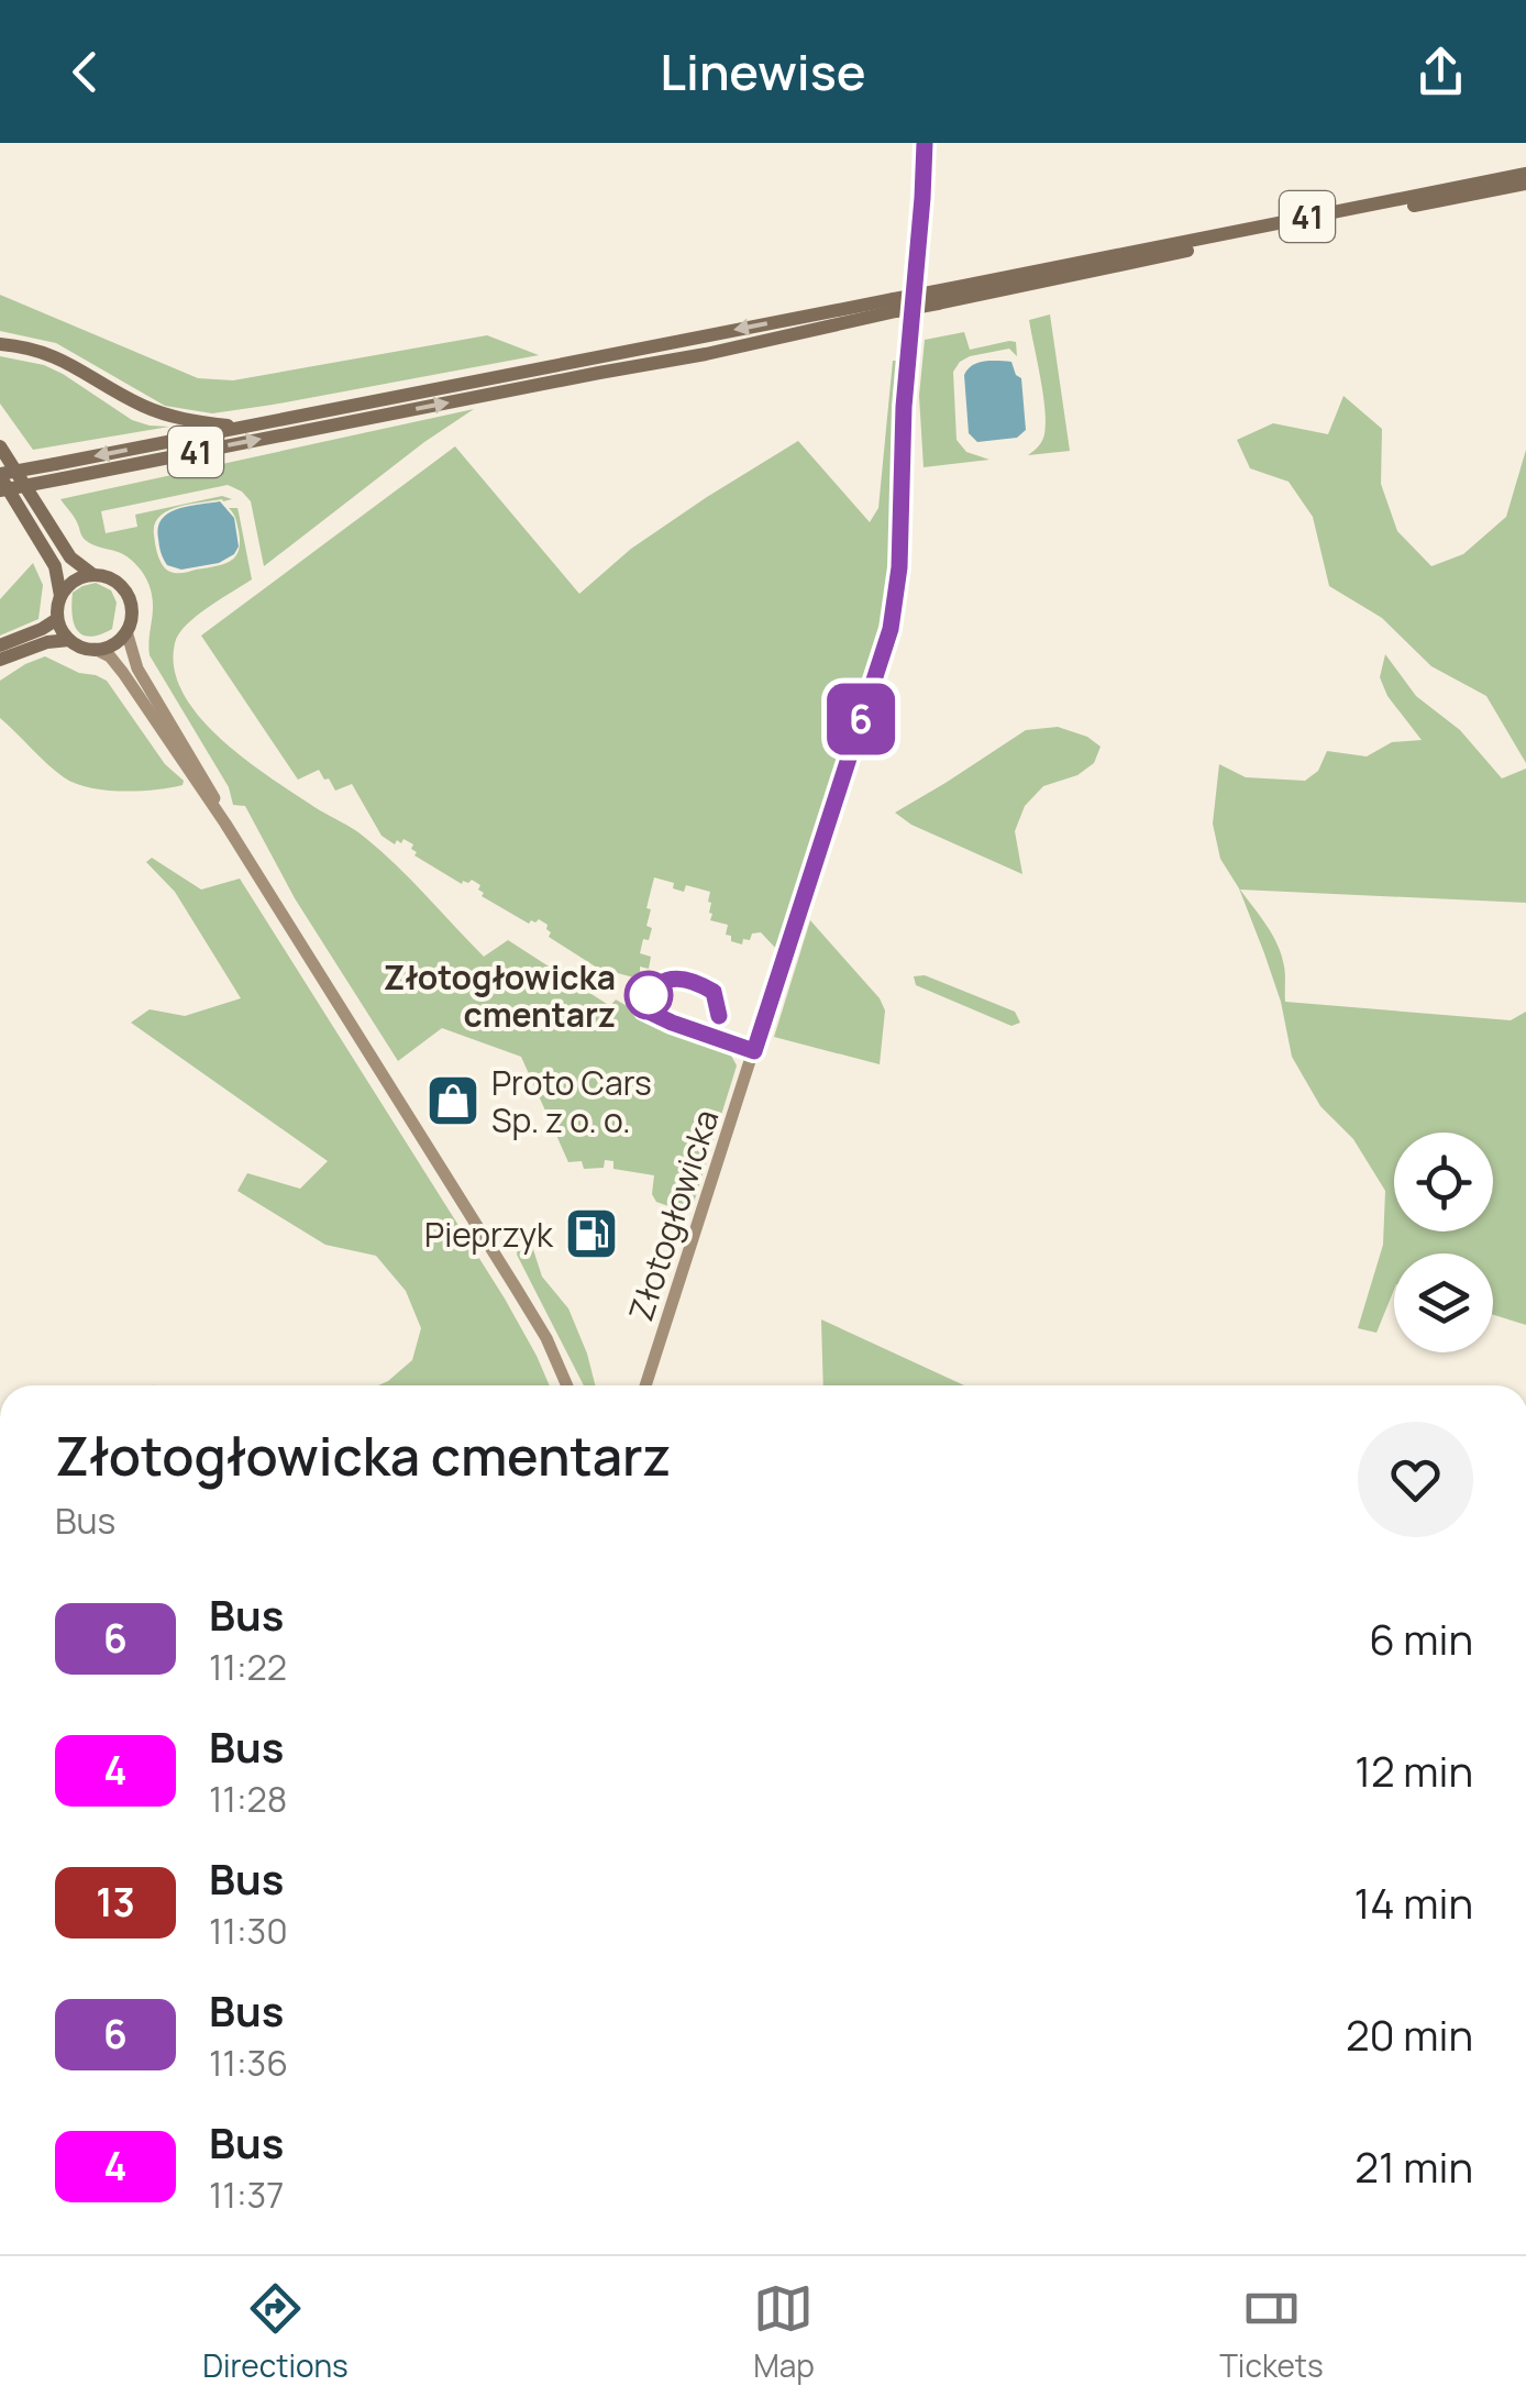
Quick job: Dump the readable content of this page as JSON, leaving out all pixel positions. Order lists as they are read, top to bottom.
{
  "streets": {
    "main road": ["41", "Złotogłowicka"]
  },
  "places": {
    "other": ["Złotogłowicka cmentarz"],
    "shop": ["Proto Cars Sp. z o. o."],
    "fuel station": ["Pieprzyk"]
  },
  "lines": ["bus line 6"],
  "page": {
    "header": "Linewise",
    "on_map": "6",
    "heading": ["Złotogłowicka cmentarz", "Bus"],
    "list": [
      {
        "mark": "6",
        "name": "Bus",
        "note": "11:22",
        "value": "6 min"
      },
      {
        "mark": "4",
        "name": "Bus",
        "note": "11:28",
        "value": "12 min"
      },
      {
        "mark": "13",
        "name": "Bus",
        "note": "11:30",
        "value": "14 min"
      },
      {
        "mark": "6",
        "name": "Bus",
        "note": "11:36",
        "value": "20 min"
      },
      {
        "mark": "4",
        "name": "Bus",
        "note": "11:37",
        "value": "21 min"
      }
    ],
    "tabs": ["Directions", "Map", "Tickets"]
  }
}
